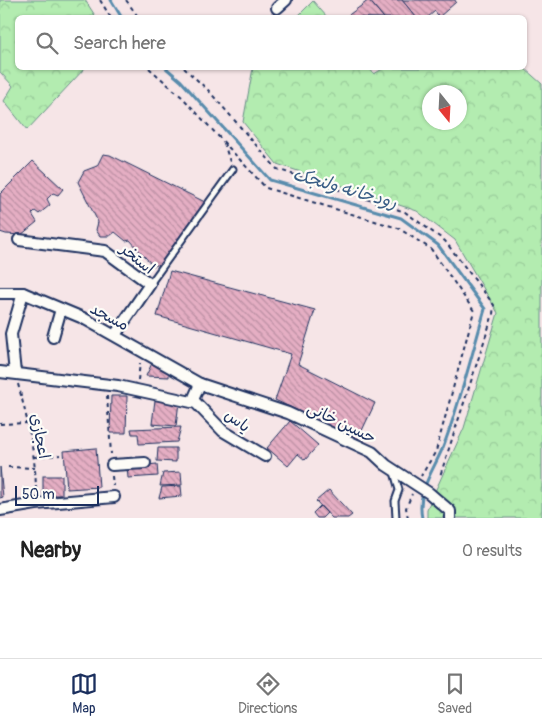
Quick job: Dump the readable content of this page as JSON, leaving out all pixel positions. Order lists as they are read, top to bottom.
{
  "streets": {
    "street": [
      "استخر",
      "مسجد",
      "یاس",
      "حسین خانی"
    ],
    "path": ["اعجازی"]
  },
  "crossings": [
    ["استخر", "مسجد"],
    ["مسجد", "حسین خانی"]
  ],
  "water": ["رودخانه ولنجک"],
  "scale_bar": "50 m",
  "north": "bottom",
  "page": {
    "search": "Search here",
    "scale": "50 m",
    "heading": ["Nearby", "0 results"],
    "nav": ["Map", "Directions", "Saved"]
  }
}
